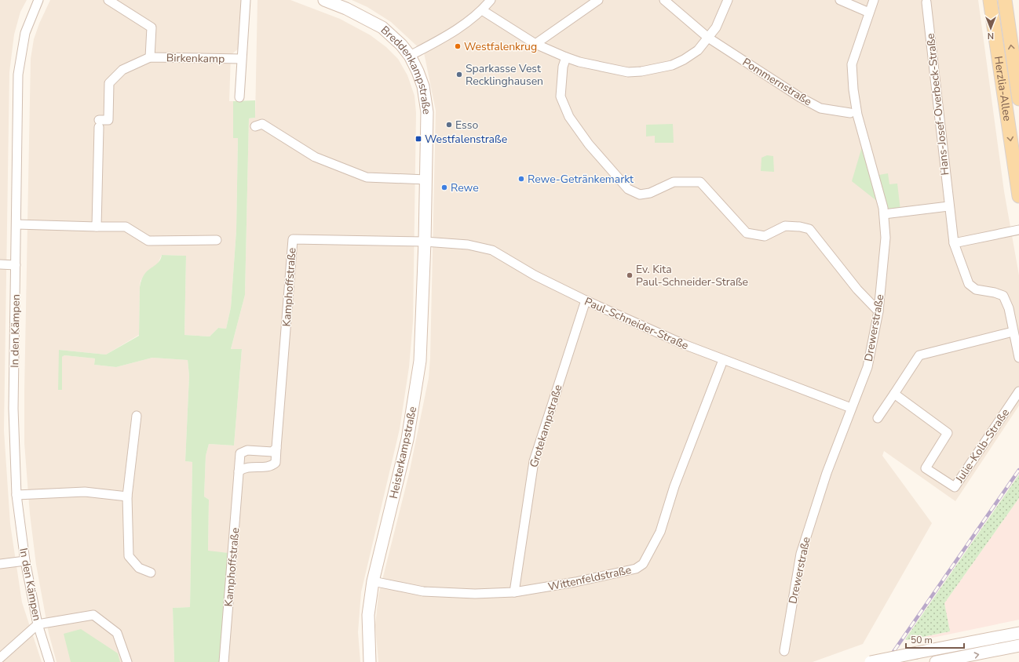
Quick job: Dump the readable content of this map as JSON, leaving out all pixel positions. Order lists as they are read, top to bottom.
{
  "streets": {
    "main road": ["Herzlia-Allee"],
    "street": [
      "Birkenkamp",
      "Breddenkampstraße",
      "Pommernstraße",
      "Hans-Josef-Overbeck-Straße",
      "Kamphoffstraße",
      "Paul-Schneider-Straße",
      "Drewerstraße",
      "In den Kämpen",
      "Grotekampstraße",
      "Julie-Kolb-Straße",
      "Heisterkampstraße",
      "Wittenfeldstraße"
    ]
  },
  "crossings": [
    ["Breddenkampstraße", "Kamphoffstraße"],
    ["Breddenkampstraße", "Paul-Schneider-Straße"],
    ["Breddenkampstraße", "Heisterkampstraße"],
    ["Kamphoffstraße", "Paul-Schneider-Straße"],
    ["Kamphoffstraße", "Heisterkampstraße"],
    ["Paul-Schneider-Straße", "Drewerstraße"],
    ["Paul-Schneider-Straße", "Grotekampstraße"],
    ["Paul-Schneider-Straße", "Heisterkampstraße"],
    ["Paul-Schneider-Straße", "Wittenfeldstraße"],
    ["Grotekampstraße", "Wittenfeldstraße"],
    ["Heisterkampstraße", "Wittenfeldstraße"]
  ],
  "places": {
    "other": [
      "Westfalenkrug",
      "Sparkasse Vest Recklinghausen",
      "Esso",
      "Rewe-Getränkemarkt",
      "Rewe",
      "Ev. Kita Paul-Schneider-Straße"
    ],
    "transit": ["Westfalenstraße"]
  },
  "scale_bar": "50 m",
  "north": "bottom"
}
